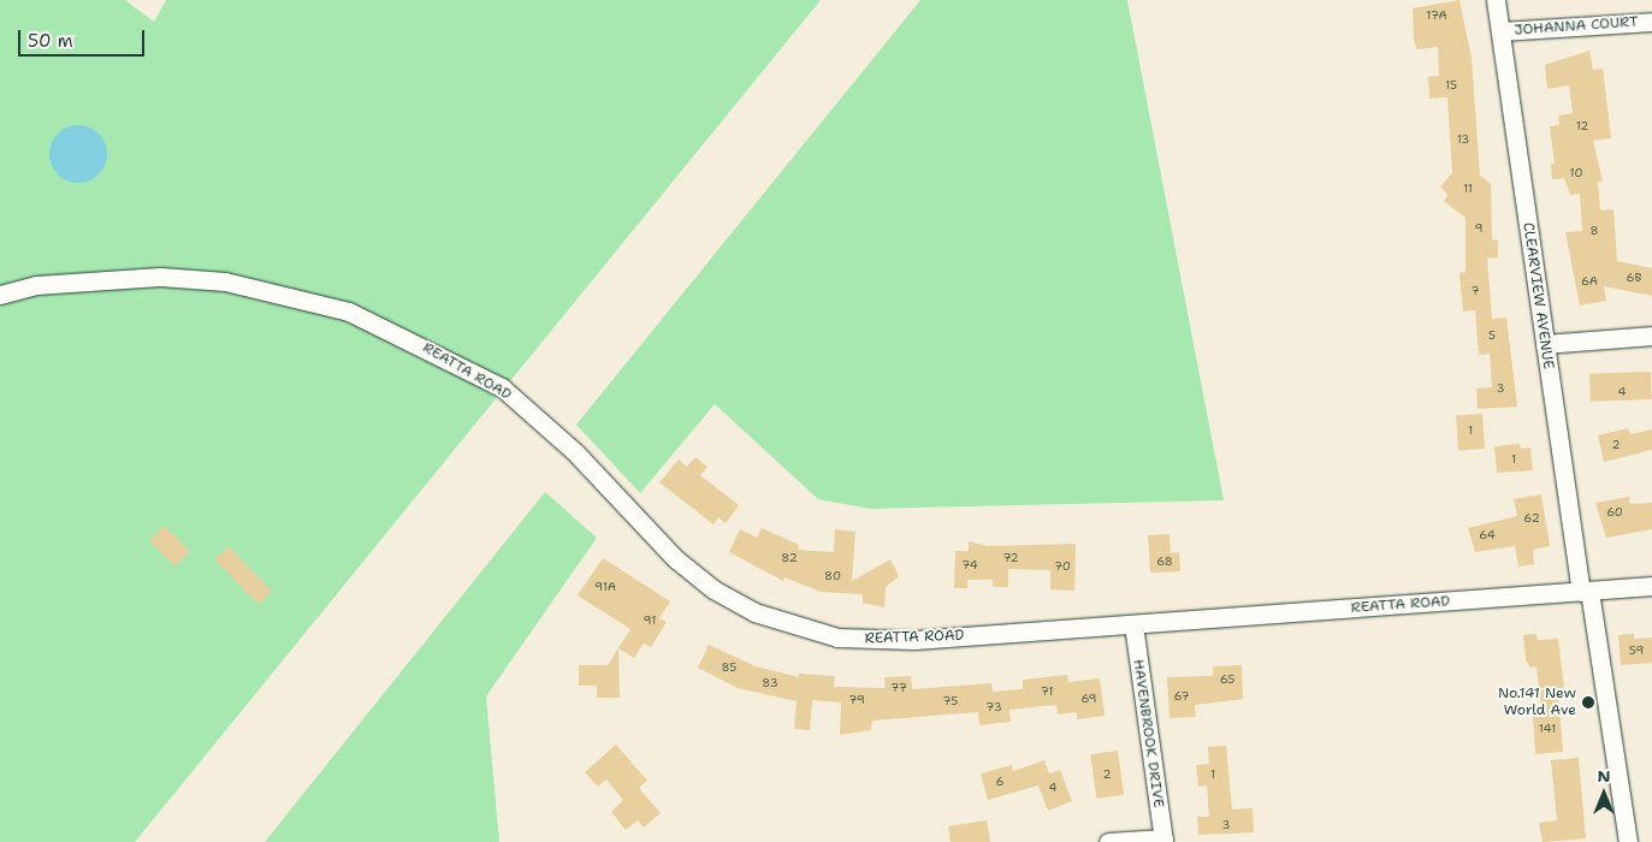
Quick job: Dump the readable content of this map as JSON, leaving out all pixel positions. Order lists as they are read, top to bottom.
{
  "streets": {
    "street": [
      "JOHANNA COURT",
      "CLEARVIEW AVENUE",
      "REATTA ROAD",
      "HAVENBROOK DRIVE"
    ]
  },
  "crossings": [
    ["JOHANNA COURT", "CLEARVIEW AVENUE"],
    ["CLEARVIEW AVENUE", "REATTA ROAD"],
    ["REATTA ROAD", "HAVENBROOK DRIVE"]
  ],
  "places": ["No.141 New World Ave"],
  "house_numbers": [
    "17A",
    "15",
    "12",
    "13",
    "10",
    "11",
    "9",
    "8",
    "6B",
    "6A",
    "7",
    "5",
    "3",
    "4",
    "1",
    "2",
    "1",
    "60",
    "62",
    "64",
    "82",
    "72",
    "68",
    "74",
    "70",
    "80",
    "91A",
    "91",
    "59",
    "85",
    "65",
    "83",
    "77",
    "71",
    "67",
    "69",
    "79",
    "75",
    "73",
    "141",
    "2",
    "1",
    "6",
    "4",
    "3"
  ],
  "scale_bar": "50 m",
  "north": "top"
}
